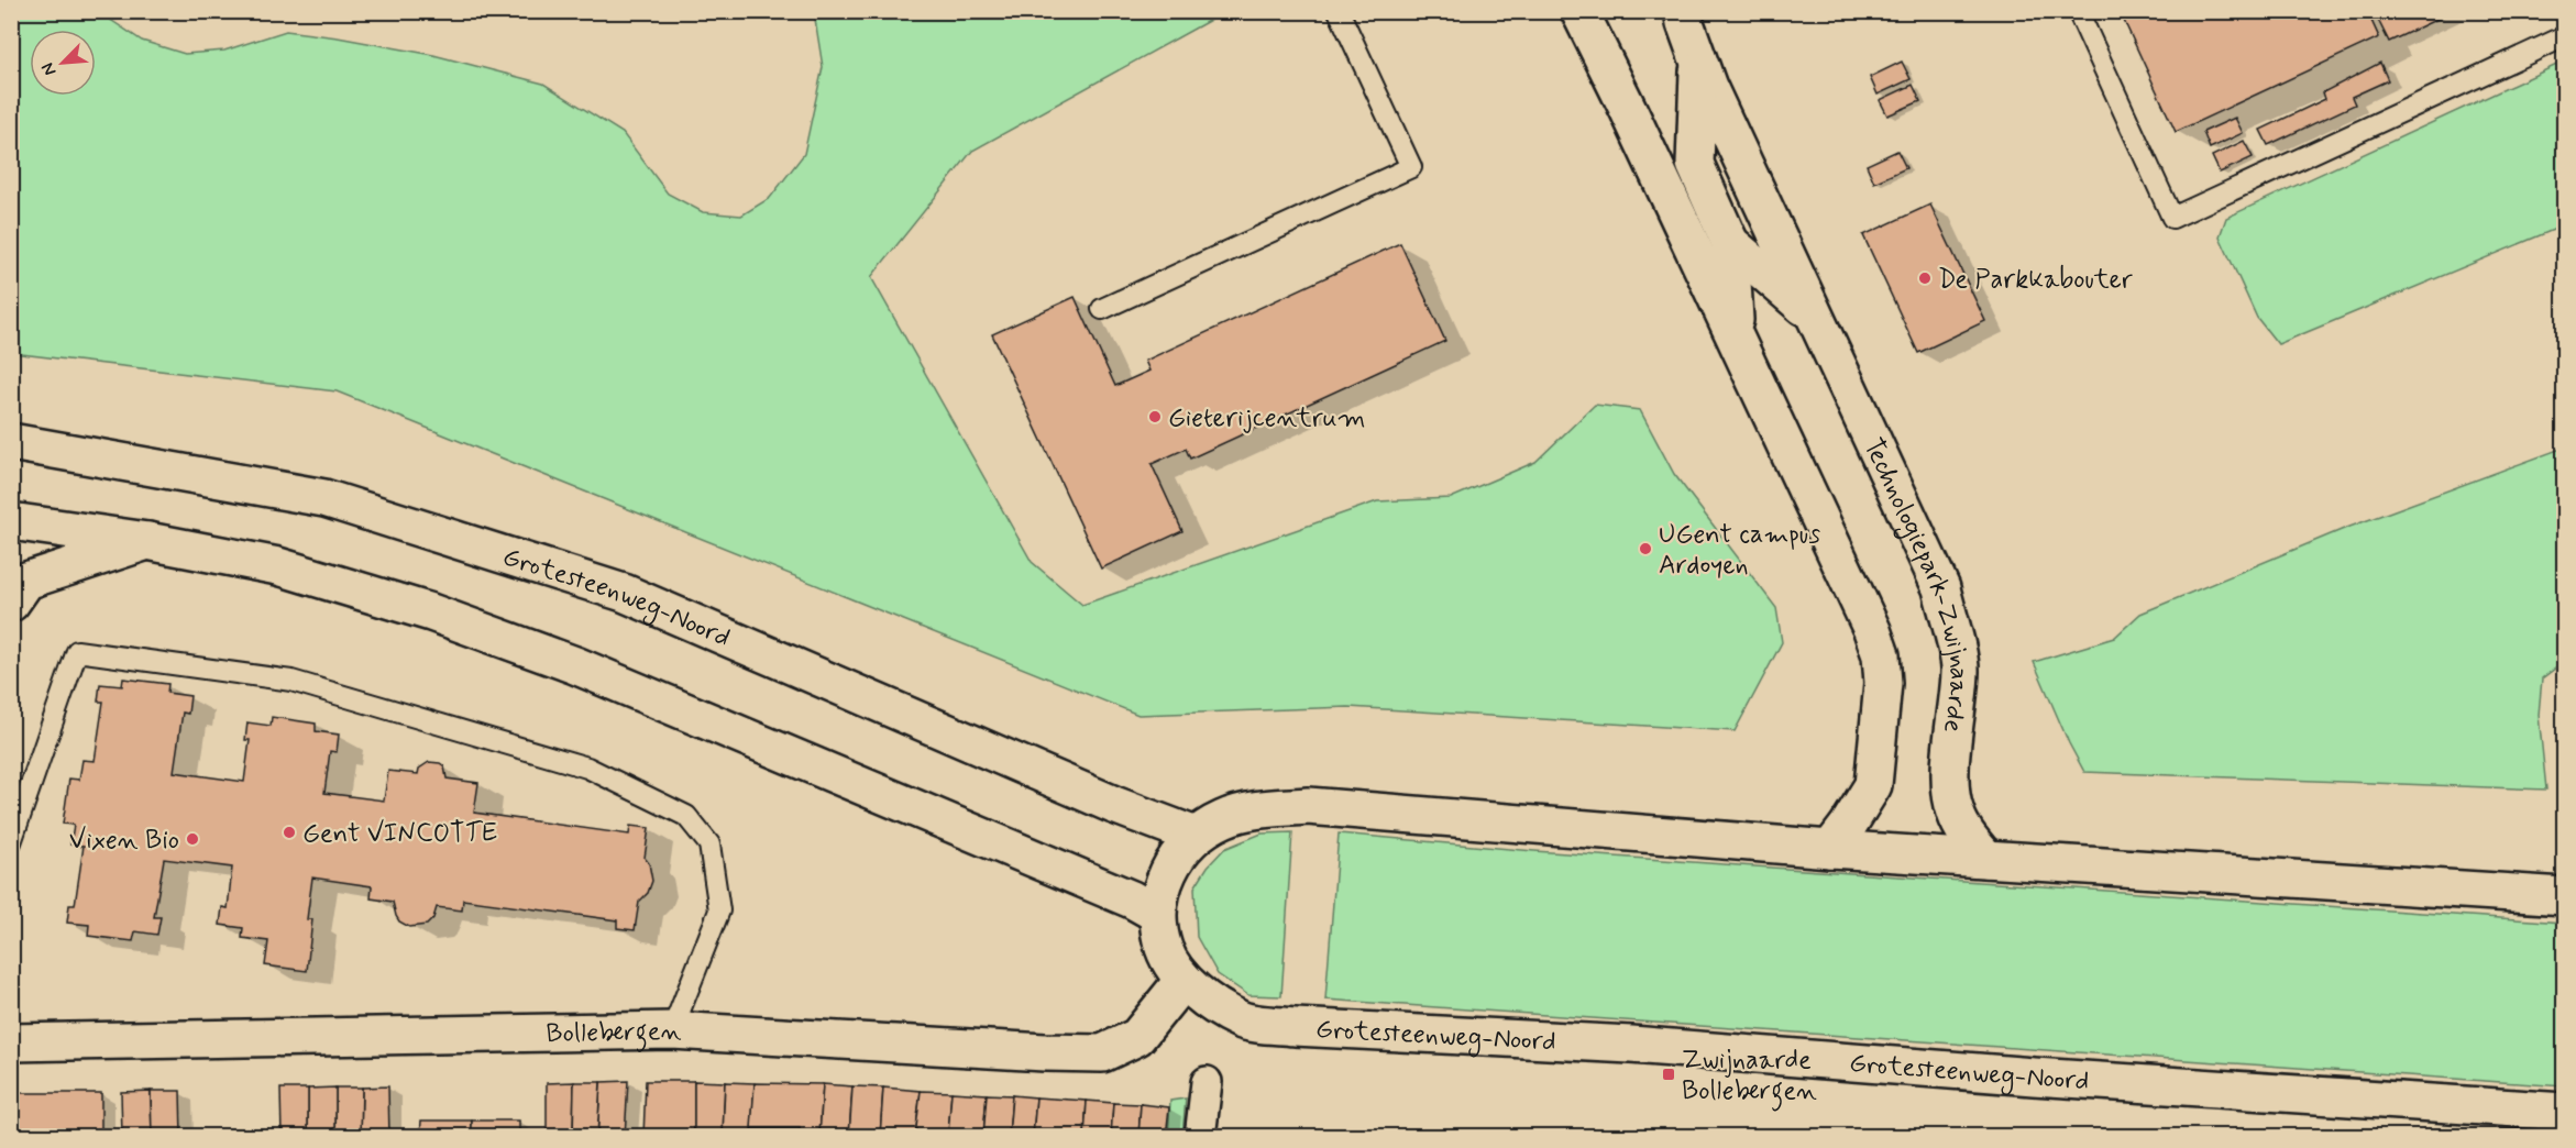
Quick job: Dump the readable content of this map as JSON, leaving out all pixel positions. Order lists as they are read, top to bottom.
{
  "streets": {
    "main road": ["Technologiepark-Zwijnaarde", "Grotesteenweg-Noord", "Bollebergen"]
  },
  "crossings": [
    ["Technologiepark-Zwijnaarde", "Grotesteenweg-Noord"],
    ["Grotesteenweg-Noord", "Bollebergen"]
  ],
  "places": {
    "other": [
      "De Parkkabouter",
      "Gieterijcentrum",
      "UGent campus Ardoyen",
      "Gent VINCOTTE",
      "Vixen Bio"
    ],
    "transit": ["Zwijnaarde Bollebergen"]
  },
  "north": "bottom left"
}
